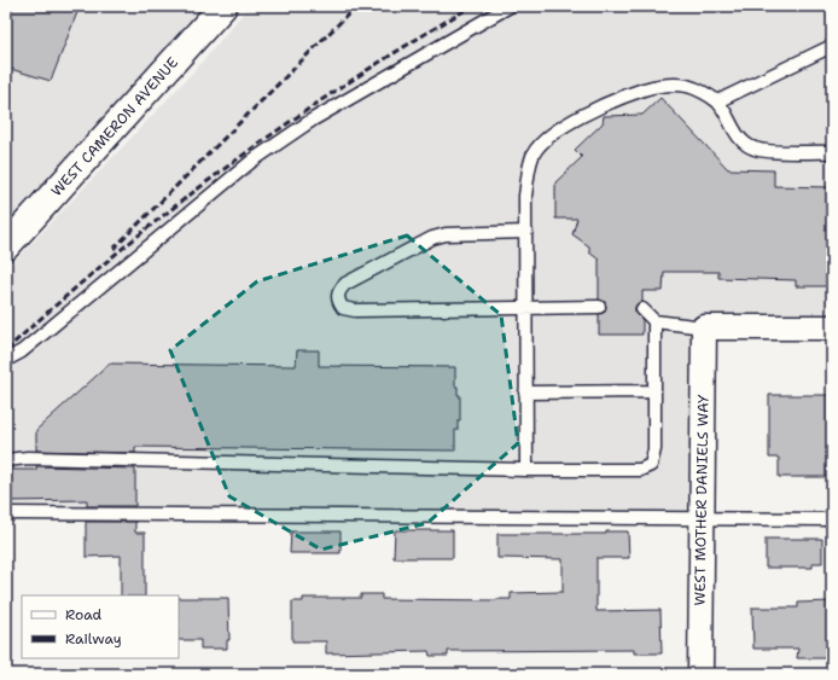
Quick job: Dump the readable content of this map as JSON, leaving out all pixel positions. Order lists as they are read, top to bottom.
{
  "streets": {
    "street": ["WEST CAMERON AVENUE", "WEST MOTHER DANIELS WAY"]
  },
  "legend": ["Road", "Railway"]
}
